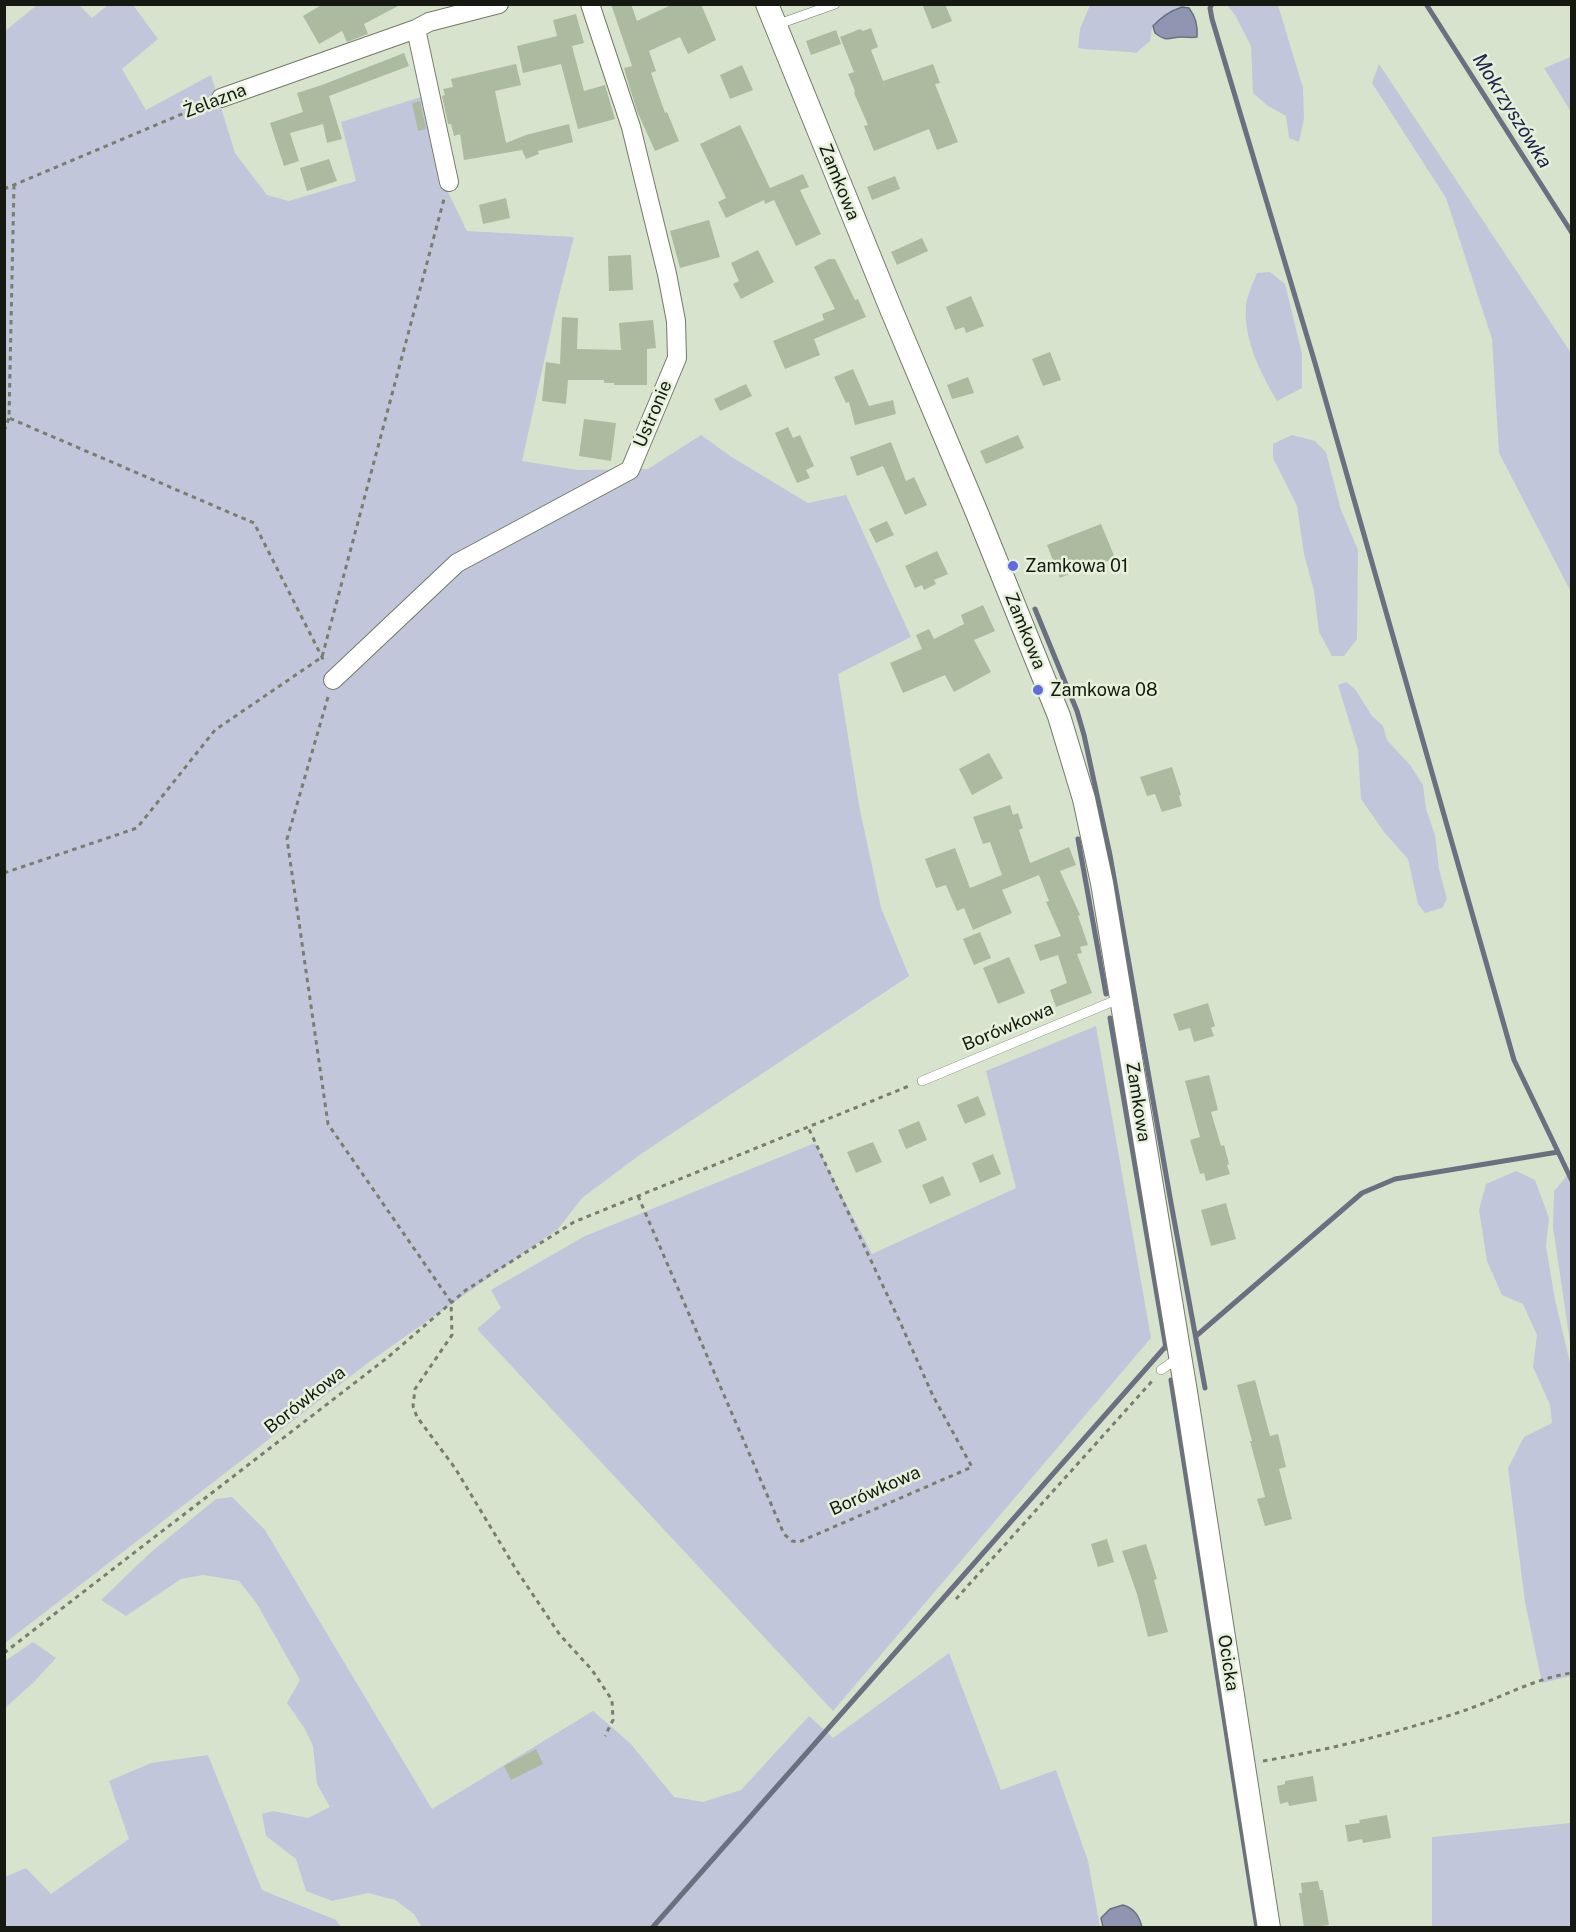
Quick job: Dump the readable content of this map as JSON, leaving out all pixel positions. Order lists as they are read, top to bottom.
{
  "streets": {
    "street": [
      "Żelazna",
      "Zamkowa",
      "Ustronie",
      "Ocicka"
    ],
    "lane": ["Borówkowa"]
  },
  "crossings": [
    ["Zamkowa", "Borówkowa"],
    ["Zamkowa", "Ocicka"]
  ],
  "water": ["Mokrzyszówka"],
  "places": ["Zamkowa 01", "Zamkowa 08"]
}
